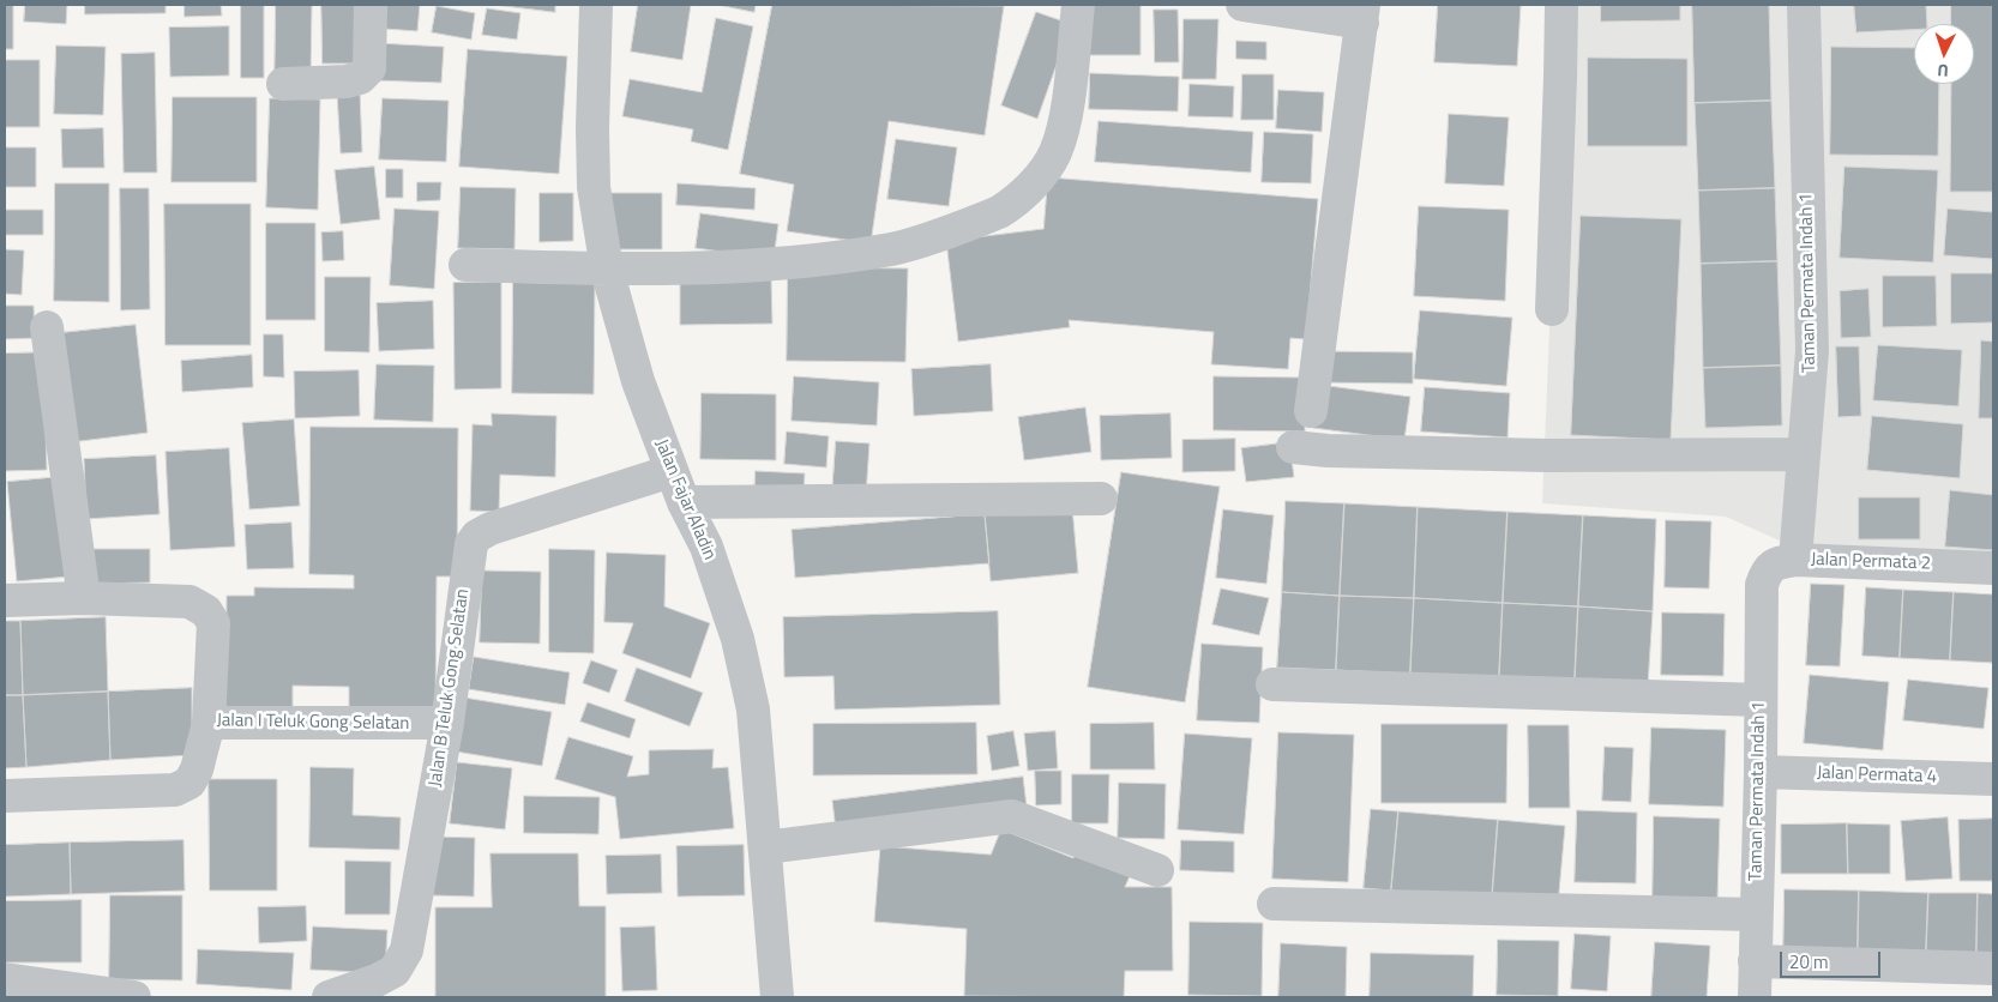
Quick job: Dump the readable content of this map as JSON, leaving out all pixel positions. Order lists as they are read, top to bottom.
{
  "streets": {
    "street": [
      "Taman Permata Indah 1",
      "Jalan Fajar Aladin",
      "Jalan Permata 2",
      "Jalan B Teluk Gong Selatan",
      "Jalan I Teluk Gong Selatan",
      "Jalan Permata 4"
    ]
  },
  "crossings": [
    ["Taman Permata Indah 1", "Jalan Permata 2"],
    ["Taman Permata Indah 1", "Jalan Permata 4"],
    ["Jalan Fajar Aladin", "Jalan B Teluk Gong Selatan"],
    ["Jalan B Teluk Gong Selatan", "Jalan I Teluk Gong Selatan"]
  ],
  "scale_bar": "20 m",
  "north": "bottom"
}
